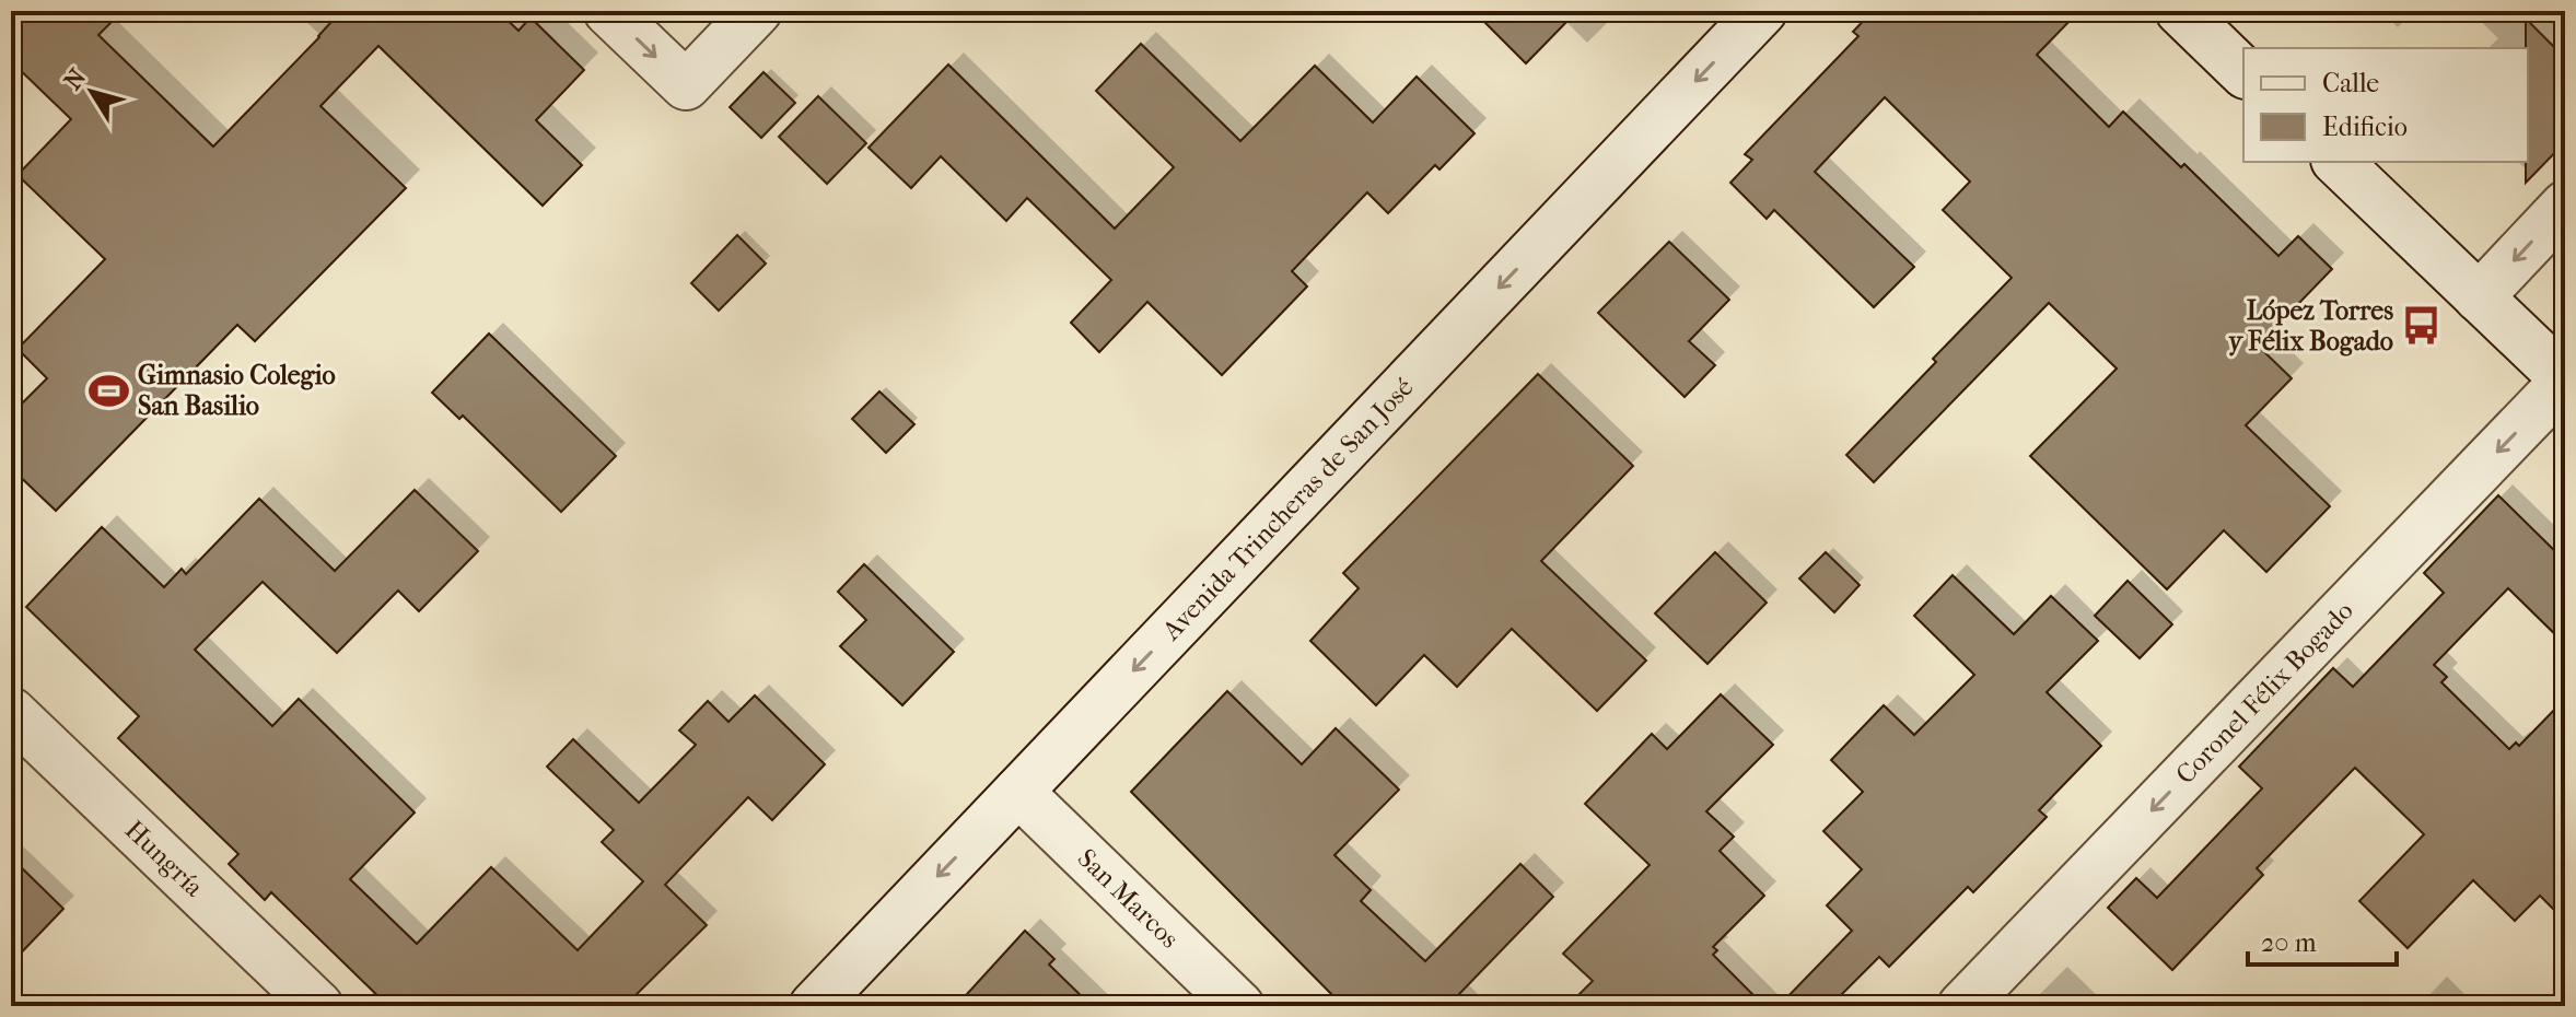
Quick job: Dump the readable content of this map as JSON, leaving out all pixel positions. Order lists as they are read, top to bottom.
{
  "streets": {
    "street": [
      "Avenida Trincheras de San José",
      "Coronel Félix Bogado",
      "Hungría",
      "San Marcos"
    ]
  },
  "crossings": [
    ["Avenida Trincheras de San José", "San Marcos"]
  ],
  "one_way": ["Avenida Trincheras de San José", "Coronel Félix Bogado"],
  "places": {
    "bus stop": ["López Torres y Félix Bogado"],
    "sports": ["Gimnasio Colegio San Basilio"]
  },
  "legend": ["Calle", "Edificio"],
  "scale_bar": "20 m",
  "north": "top left"
}
